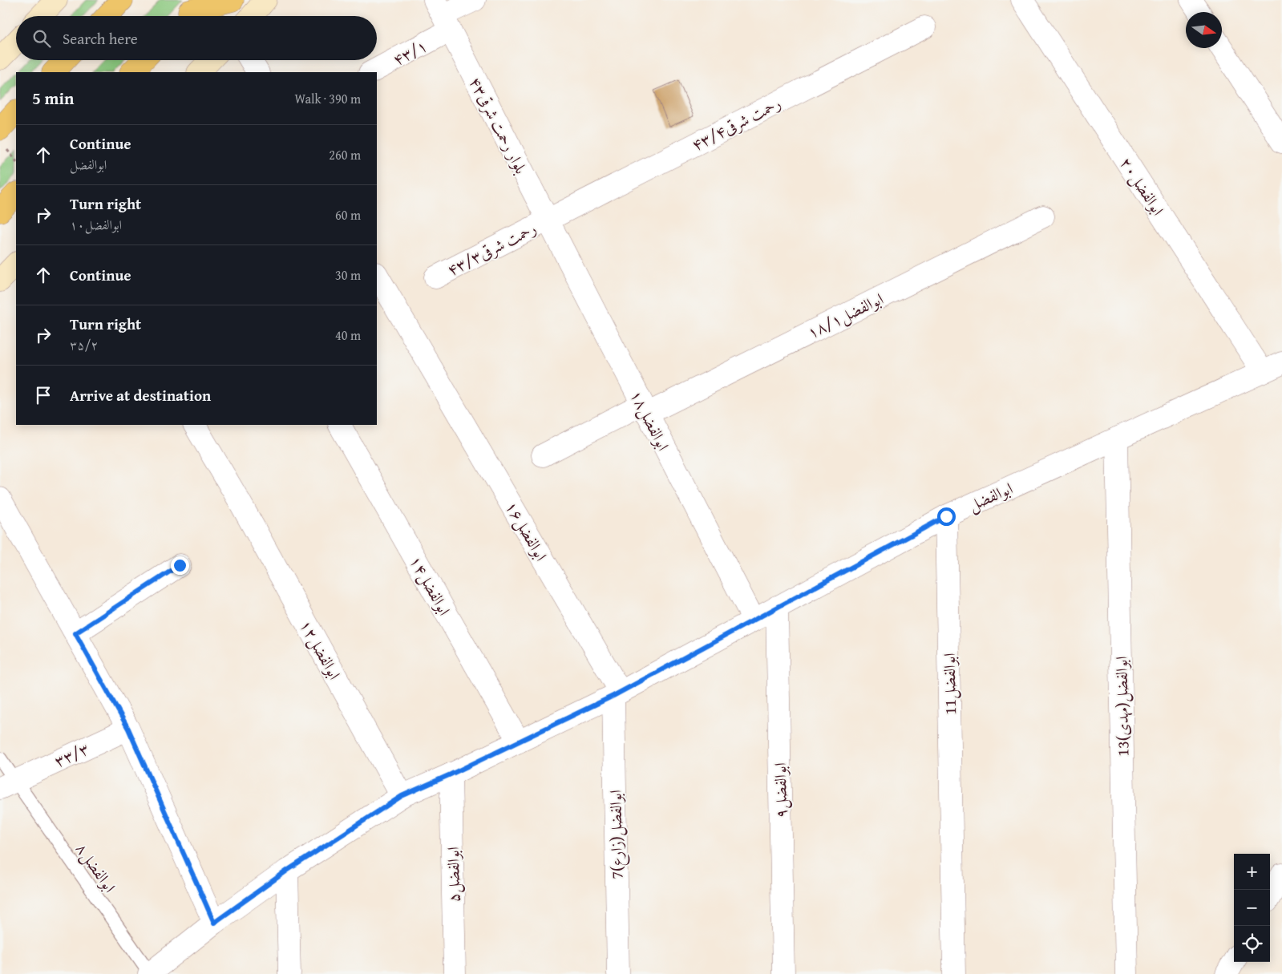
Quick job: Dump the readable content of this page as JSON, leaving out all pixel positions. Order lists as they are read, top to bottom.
{
  "streets": {
    "street": [
      "۴۳/۱",
      "۴۳/۴رحمت شرقی",
      "بلوار رحمت شرقی۴۳",
      "ابوالفضل۲۰",
      "۴۳/۳رحمت شرقی",
      "ابوالفضل۱۸/۱",
      "ابوالفضل۱۸",
      "ابوالفضل",
      "ابوالفضل۱۶",
      "ابوالفضل۱۴",
      "ابوالفضل۱۲",
      "11ابوالفضل",
      "13ابوالفضل(مهدی)",
      "۳۳/۳",
      "ابوالفضل۹",
      "7ابوالفضل(زارع)",
      "ابوالفضل۵"
    ],
    "lane": ["ابوالفضل۸"]
  },
  "crossings": [
    ["۴۳/۱", "بلوار رحمت شرقی۴۳"],
    ["۴۳/۴رحمت شرقی", "بلوار رحمت شرقی۴۳"],
    ["۴۳/۴رحمت شرقی", "۴۳/۳رحمت شرقی"],
    ["۴۳/۴رحمت شرقی", "ابوالفضل۱۸"],
    ["بلوار رحمت شرقی۴۳", "۴۳/۳رحمت شرقی"],
    ["بلوار رحمت شرقی۴۳", "ابوالفضل۱۸"],
    ["ابوالفضل۲۰", "ابوالفضل"],
    ["۴۳/۳رحمت شرقی", "ابوالفضل۱۸"],
    ["ابوالفضل۱۸/۱", "ابوالفضل۱۸"],
    ["ابوالفضل۱۸", "ابوالفضل"],
    ["ابوالفضل", "ابوالفضل۱۶"],
    ["ابوالفضل", "ابوالفضل۱۴"],
    ["ابوالفضل", "ابوالفضل۱۲"],
    ["ابوالفضل", "11ابوالفضل"],
    ["ابوالفضل", "13ابوالفضل(مهدی)"],
    ["ابوالفضل", "ابوالفضل۹"],
    ["ابوالفضل", "7ابوالفضل(زارع)"],
    ["ابوالفضل", "ابوالفضل۸"],
    ["ابوالفضل", "ابوالفضل۵"],
    ["ابوالفضل۱۶", "7ابوالفضل(زارع)"],
    ["۳۳/۳", "ابوالفضل۸"]
  ],
  "north": "right",
  "page": {
    "search": "Search here",
    "heading": ["5 min", "Walk · 390 m"],
    "list": [
      ["Continue", "ابوالفضل", "260 m"],
      ["Turn right", "ابوالفضل۱۰", "60 m"],
      ["Continue", "30 m"],
      ["Turn right", "۳۵/۲", "40 m"],
      "Arrive at destination"
    ],
    "map_buttons": ["+", "−"]
  }
}
